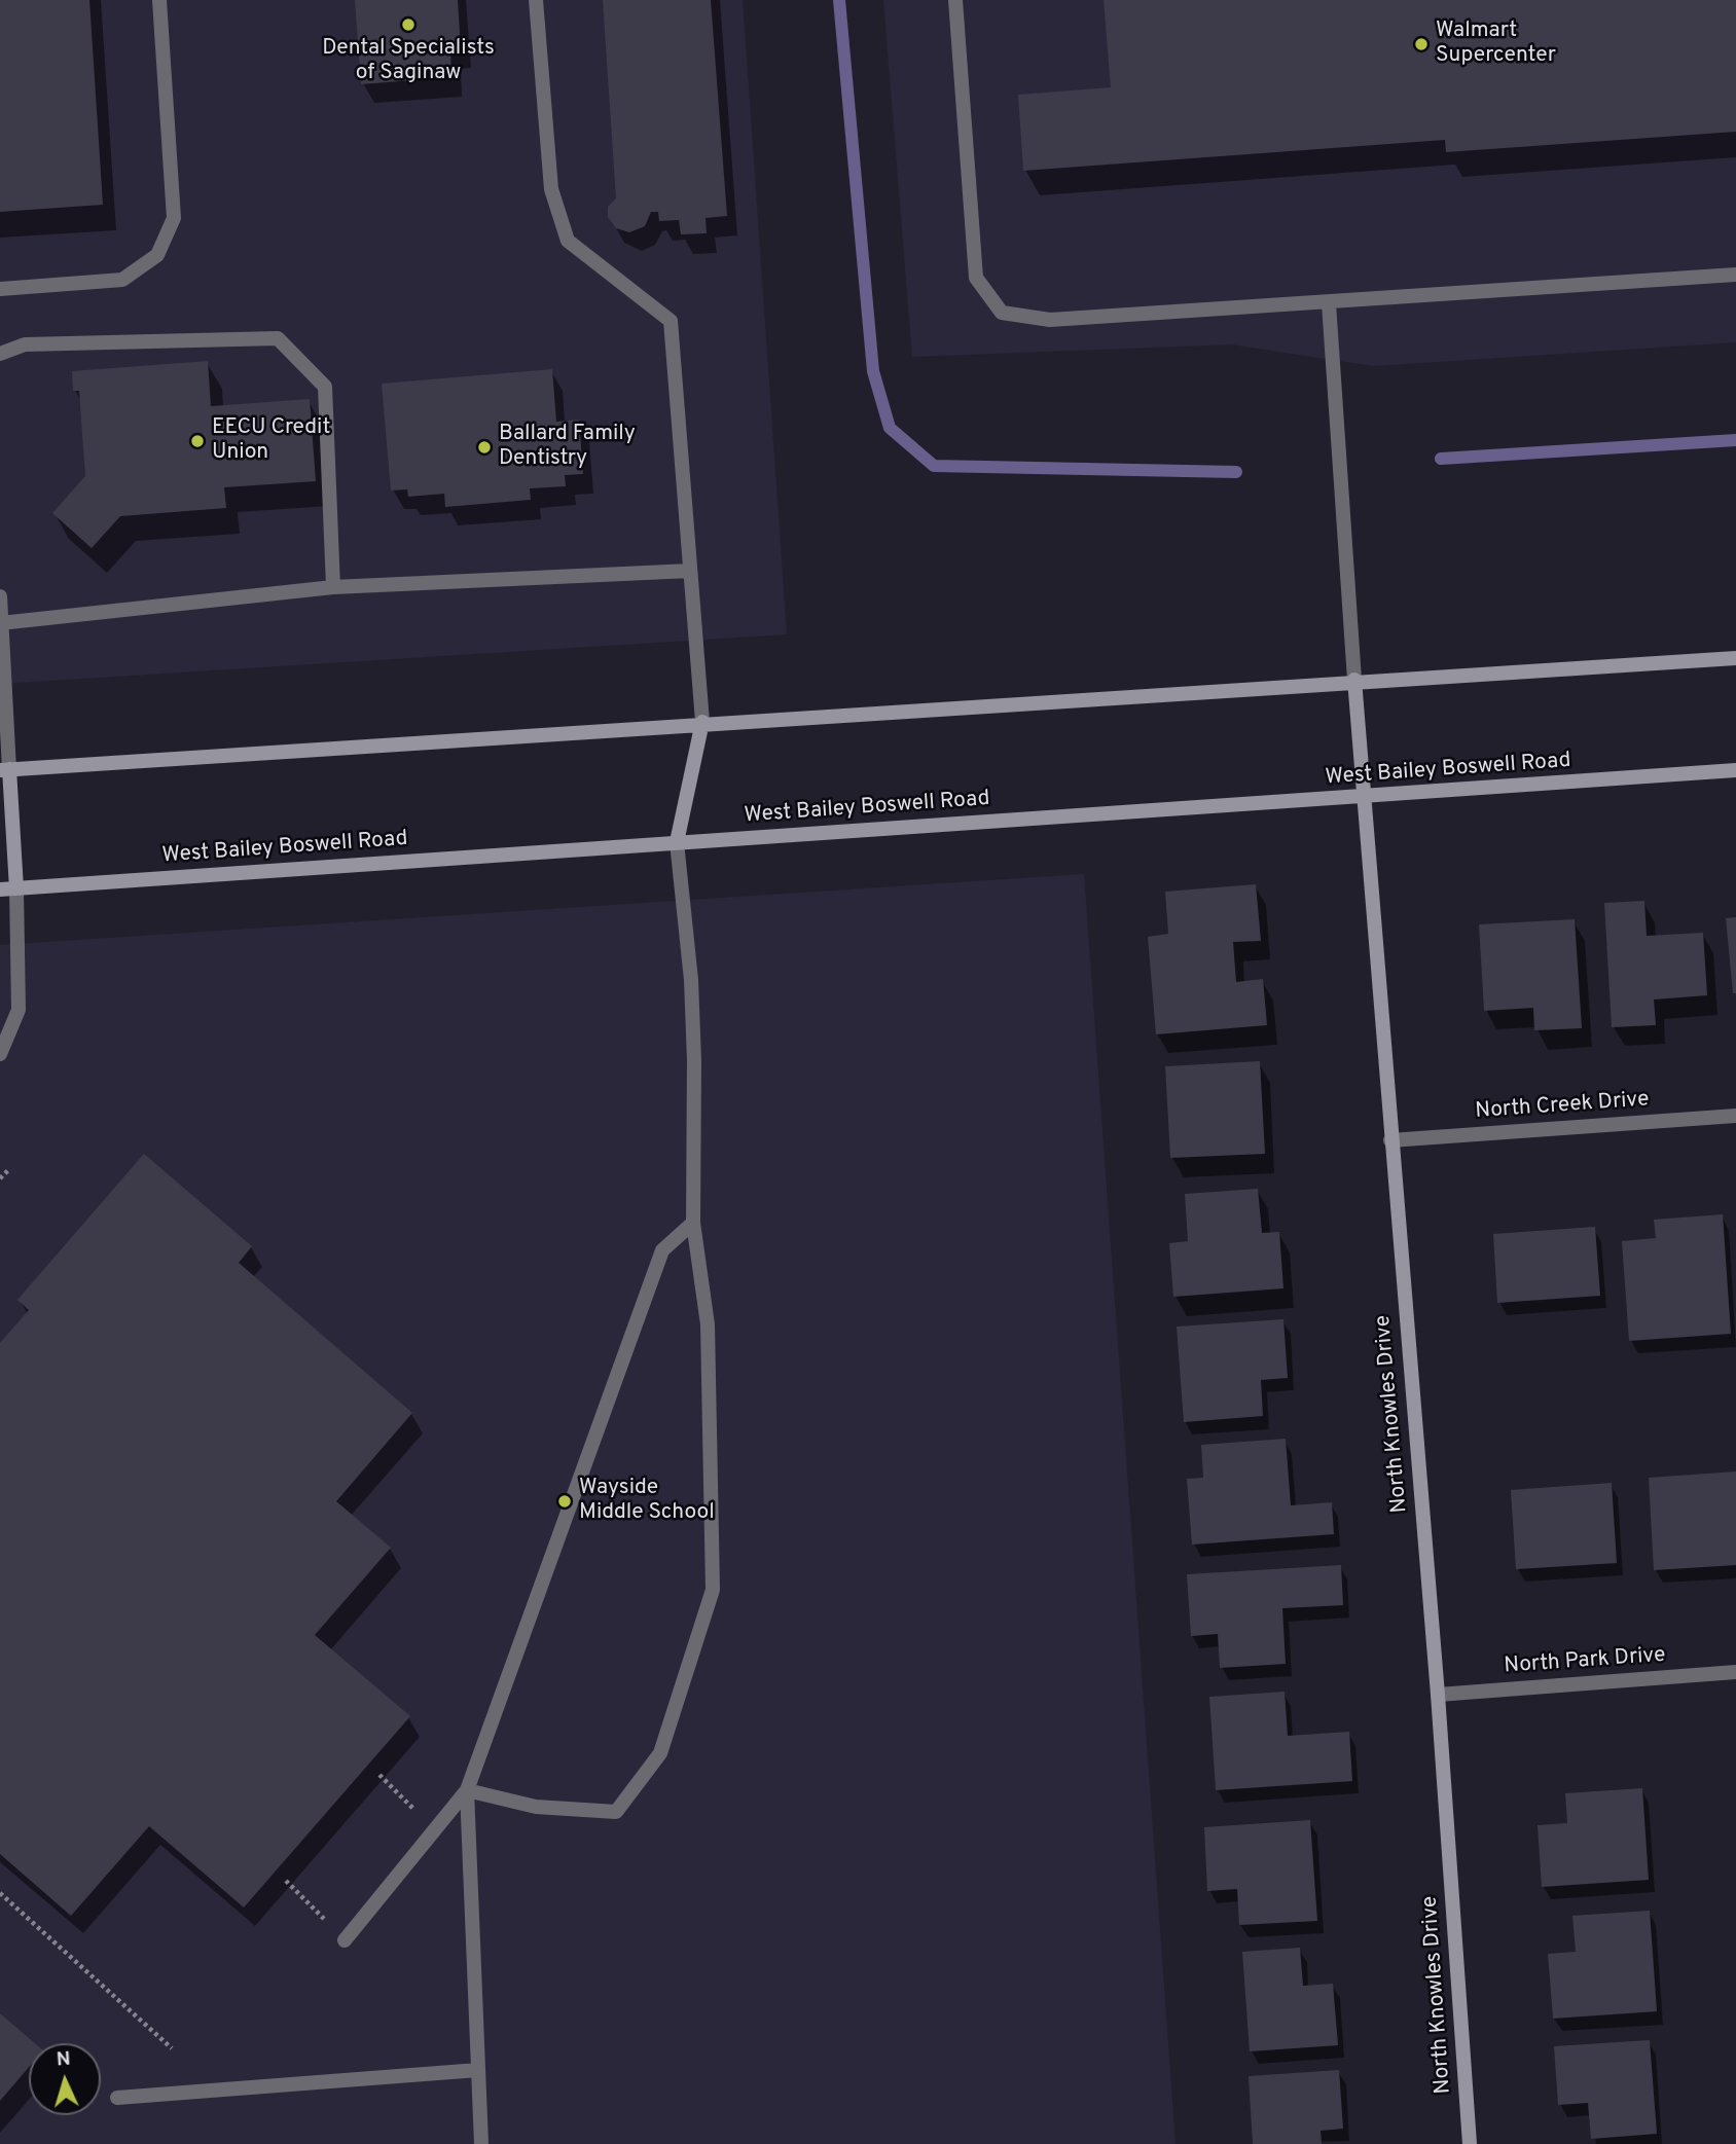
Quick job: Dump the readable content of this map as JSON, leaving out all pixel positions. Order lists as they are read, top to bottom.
{
  "streets": {
    "main road": ["West Bailey Boswell Road", "North Knowles Drive"],
    "street": ["North Creek Drive", "North Park Drive"]
  },
  "crossings": [
    ["West Bailey Boswell Road", "North Knowles Drive"],
    ["North Creek Drive", "North Knowles Drive"],
    ["North Knowles Drive", "North Park Drive"]
  ],
  "places": [
    "Dental Specialists of Saginaw",
    "Walmart Supercenter",
    "EECU Credit Union",
    "Ballard Family Dentistry",
    "Wayside Middle School"
  ],
  "north": "top"
}
